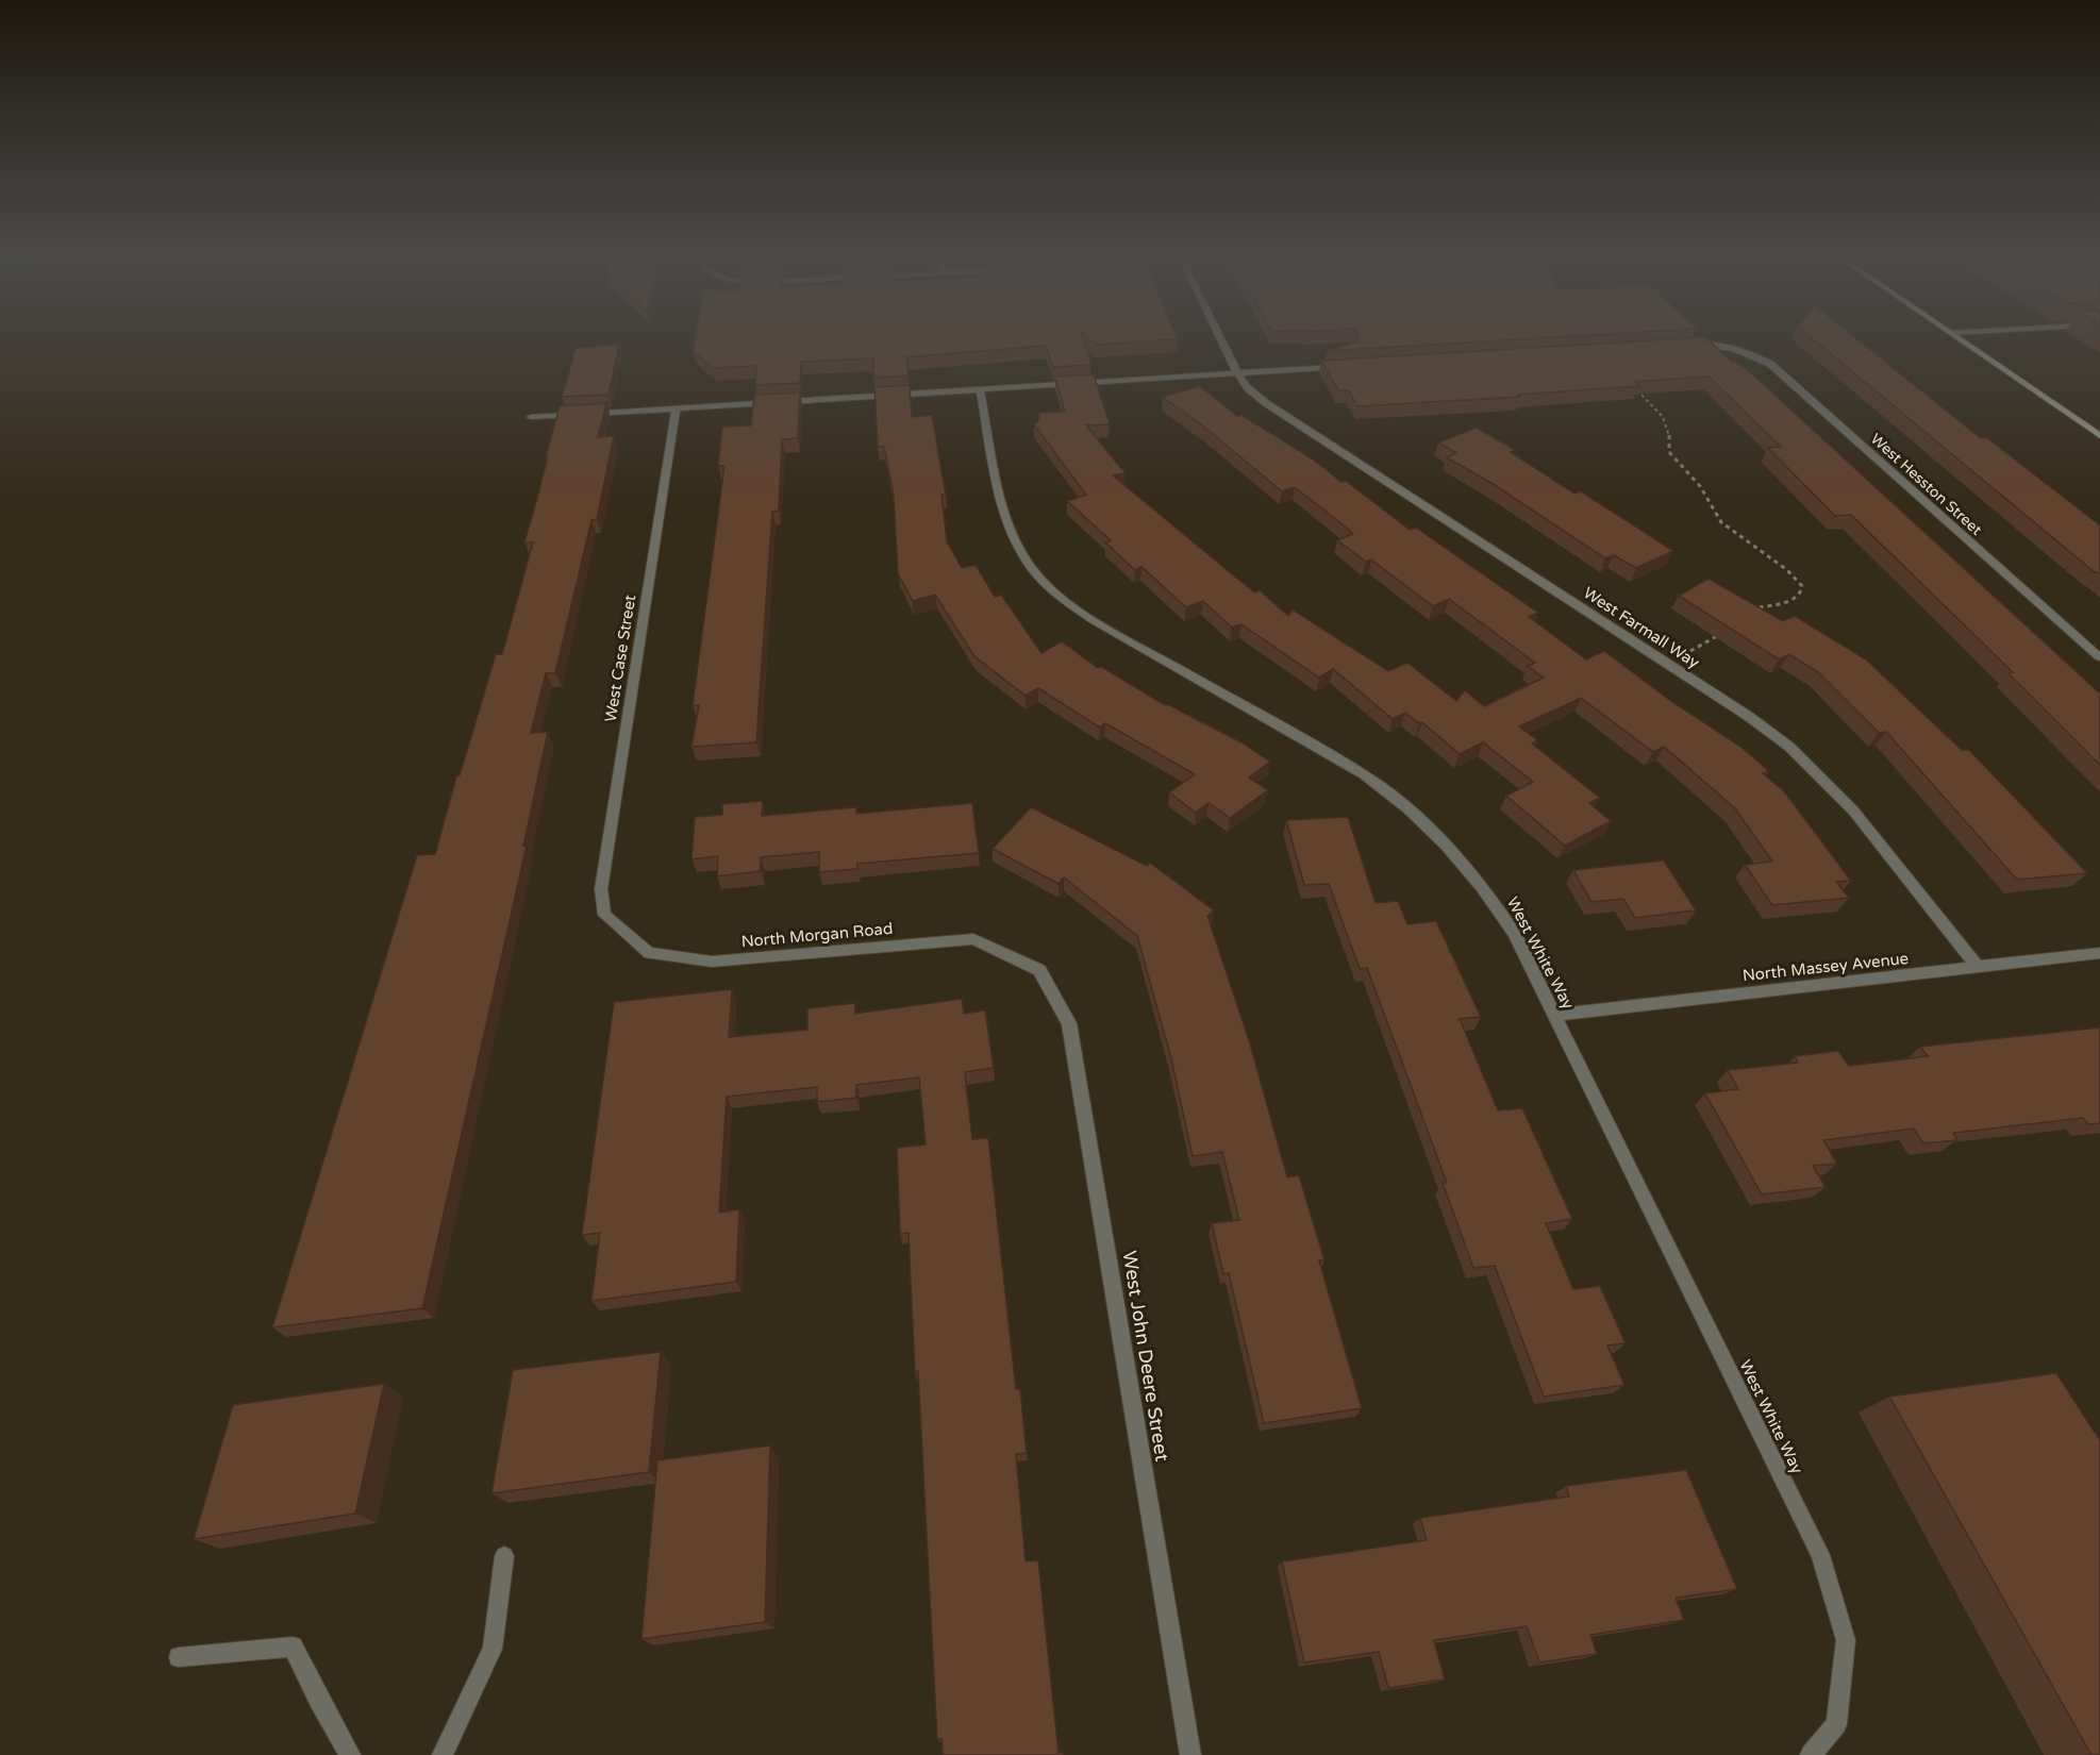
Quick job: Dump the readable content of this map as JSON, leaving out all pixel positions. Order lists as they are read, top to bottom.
{
  "streets": {
    "street": [
      "West Hesston Street",
      "West Farmall Way",
      "West Case Street",
      "North Morgan Road",
      "West White Way",
      "North Massey Avenue",
      "West John Deere Street"
    ]
  },
  "crossings": [
    ["West Farmall Way", "North Massey Avenue"],
    ["West Case Street", "North Morgan Road"],
    ["North Morgan Road", "West John Deere Street"],
    ["West White Way", "North Massey Avenue"]
  ]
}
